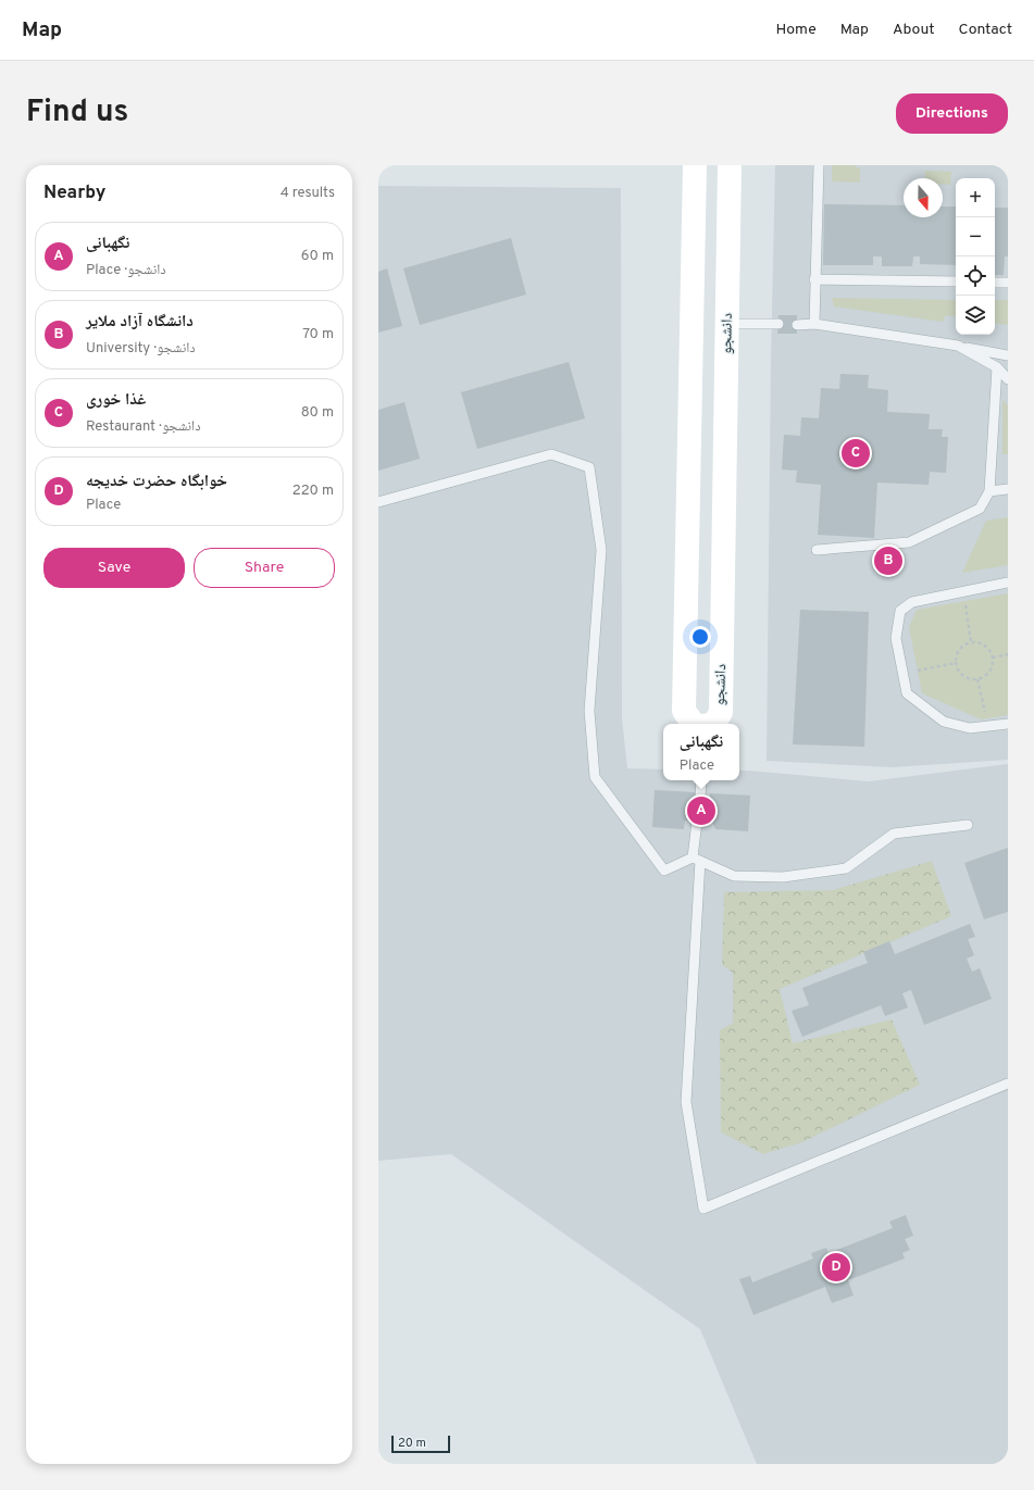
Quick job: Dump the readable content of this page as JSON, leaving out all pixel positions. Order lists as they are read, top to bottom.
{
  "streets": {
    "main road": ["دانشجو"]
  },
  "scale_bar": "20 m",
  "north": "bottom",
  "page": {
    "header": "Map",
    "nav": [
      "Home",
      "Map",
      "About",
      "Contact"
    ],
    "title": "Find us",
    "buttons": [
      "Directions",
      ["Save", "Share"]
    ],
    "heading": ["Nearby", "4 results"],
    "map_buttons": ["+", "−"],
    "list": [
      {
        "mark": "A",
        "name": "نگهبانی",
        "note": "Place · دانشجو",
        "value": "60 m"
      },
      {
        "mark": "B",
        "name": "دانشگاه آزاد ملایر",
        "note": "University · دانشجو",
        "value": "70 m"
      },
      {
        "mark": "C",
        "name": "غذا خوری",
        "note": "Restaurant · دانشجو",
        "value": "80 m"
      },
      {
        "mark": "D",
        "name": "خوابگاه حضرت خدیجه",
        "note": "Place",
        "value": "220 m"
      }
    ],
    "pins": [
      "C",
      "B",
      "A",
      "D"
    ],
    "popup": ["نگهبانی", "Place"],
    "scale": "20 m"
  }
}
